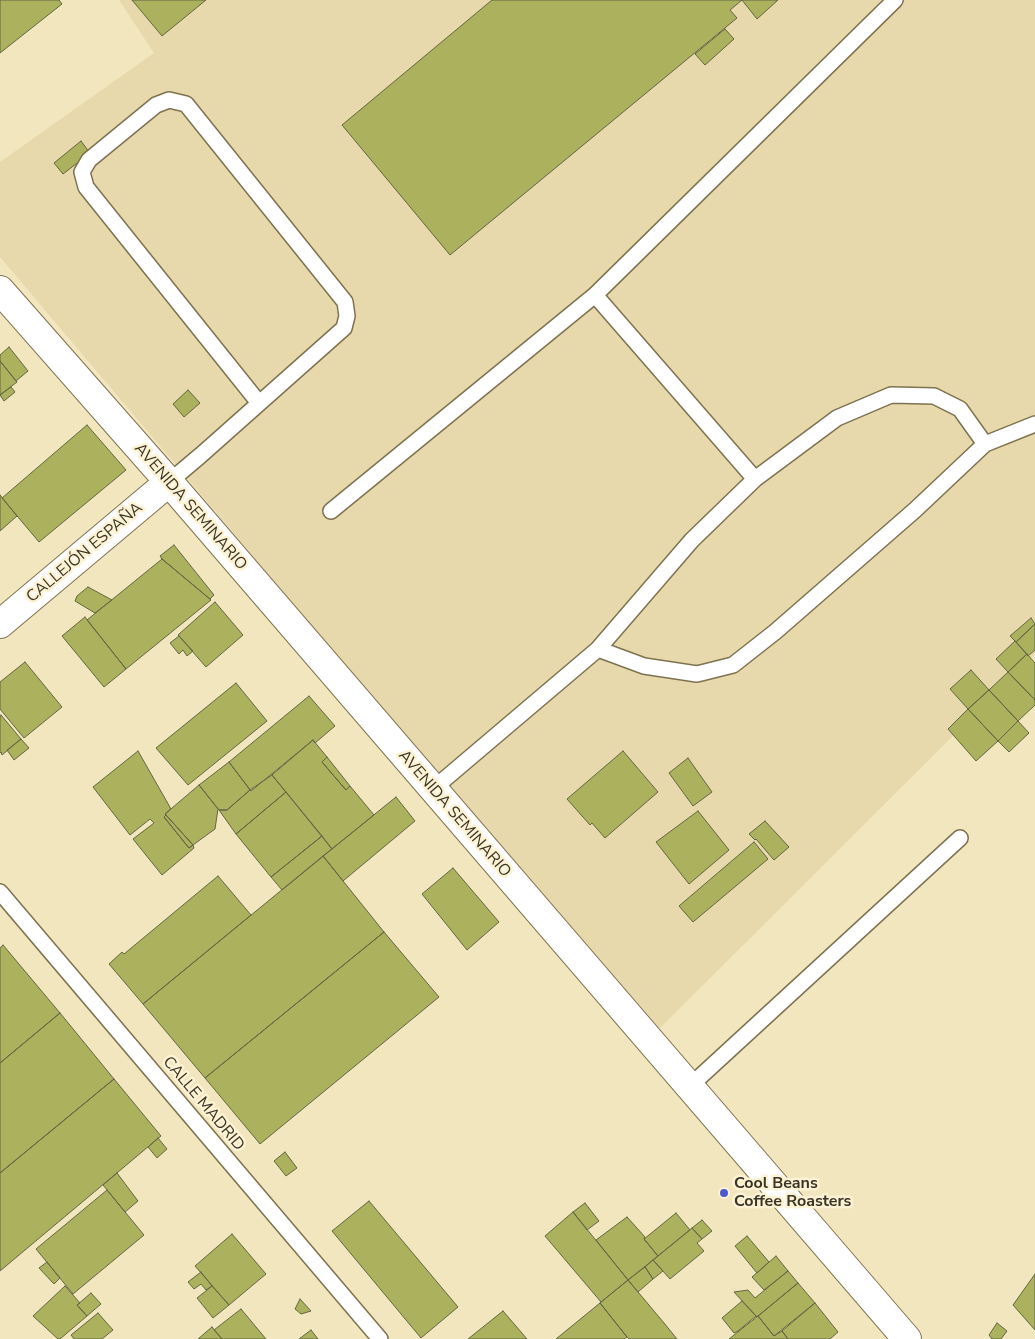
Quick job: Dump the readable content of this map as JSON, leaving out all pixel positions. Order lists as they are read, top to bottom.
{
  "streets": {
    "street": ["AVENIDA SEMINARIO", "CALLEJÓN ESPAÑA"],
    "lane": ["CALLE MADRID"]
  },
  "crossings": [
    ["AVENIDA SEMINARIO", "CALLEJÓN ESPAÑA"]
  ],
  "places": ["Cool Beans Coffee Roasters"]
}
